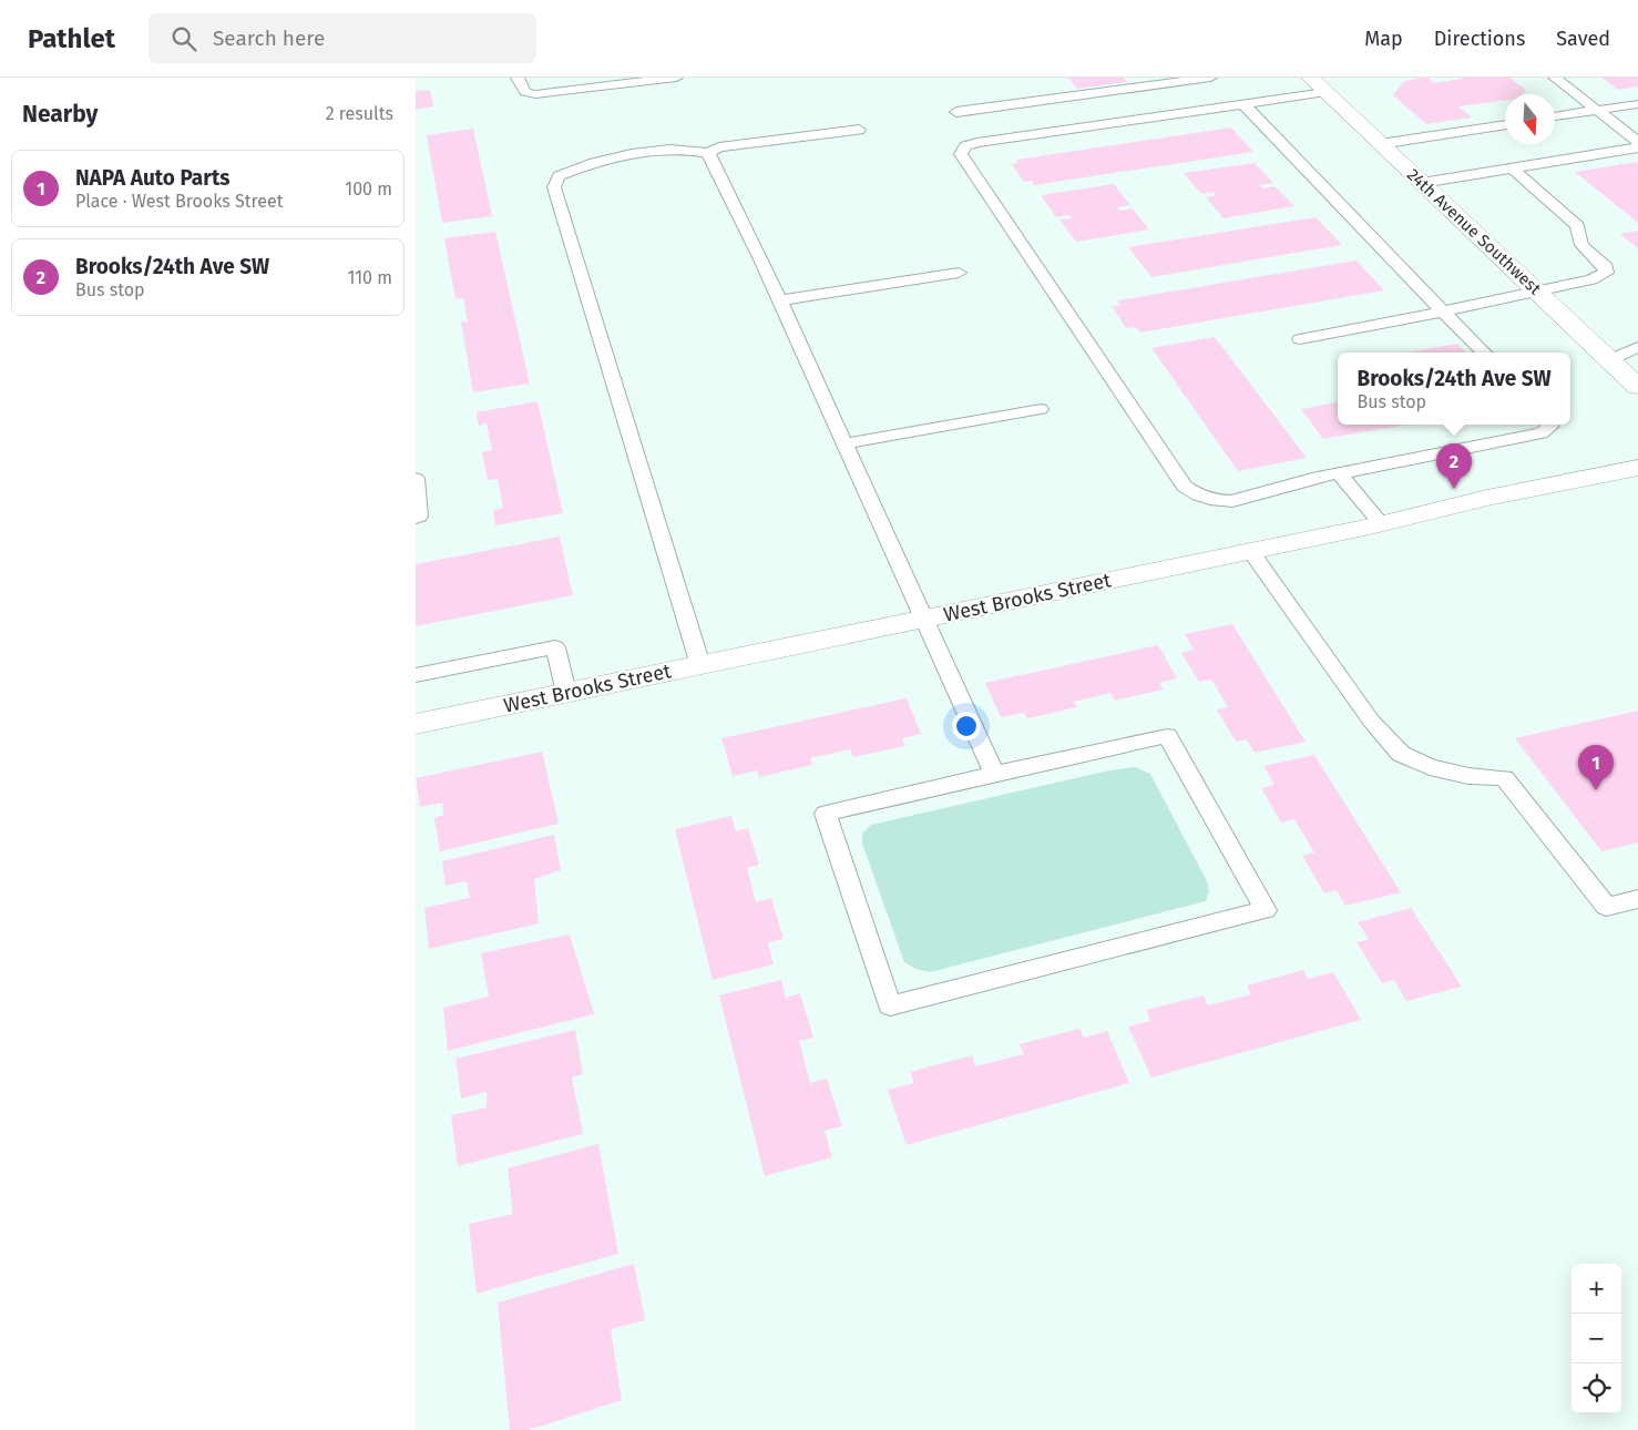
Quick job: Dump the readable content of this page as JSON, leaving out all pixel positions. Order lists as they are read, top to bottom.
{
  "streets": {
    "street": ["24th Avenue Southwest", "West Brooks Street"]
  },
  "north": "bottom",
  "page": {
    "header": "Pathlet",
    "search": "Search here",
    "nav": ["Map", "Directions", "Saved"],
    "heading": ["Nearby", "2 results"],
    "list": [
      {
        "mark": "1",
        "name": "NAPA Auto Parts",
        "note": "Place · West Brooks Street",
        "value": "100 m"
      },
      {
        "mark": "2",
        "name": "Brooks/24th Ave SW",
        "note": "Bus stop",
        "value": "110 m"
      }
    ],
    "popup": ["Brooks/24th Ave SW", "Bus stop"],
    "pins": ["2", "1"],
    "map_buttons": ["+", "−"]
  }
}
